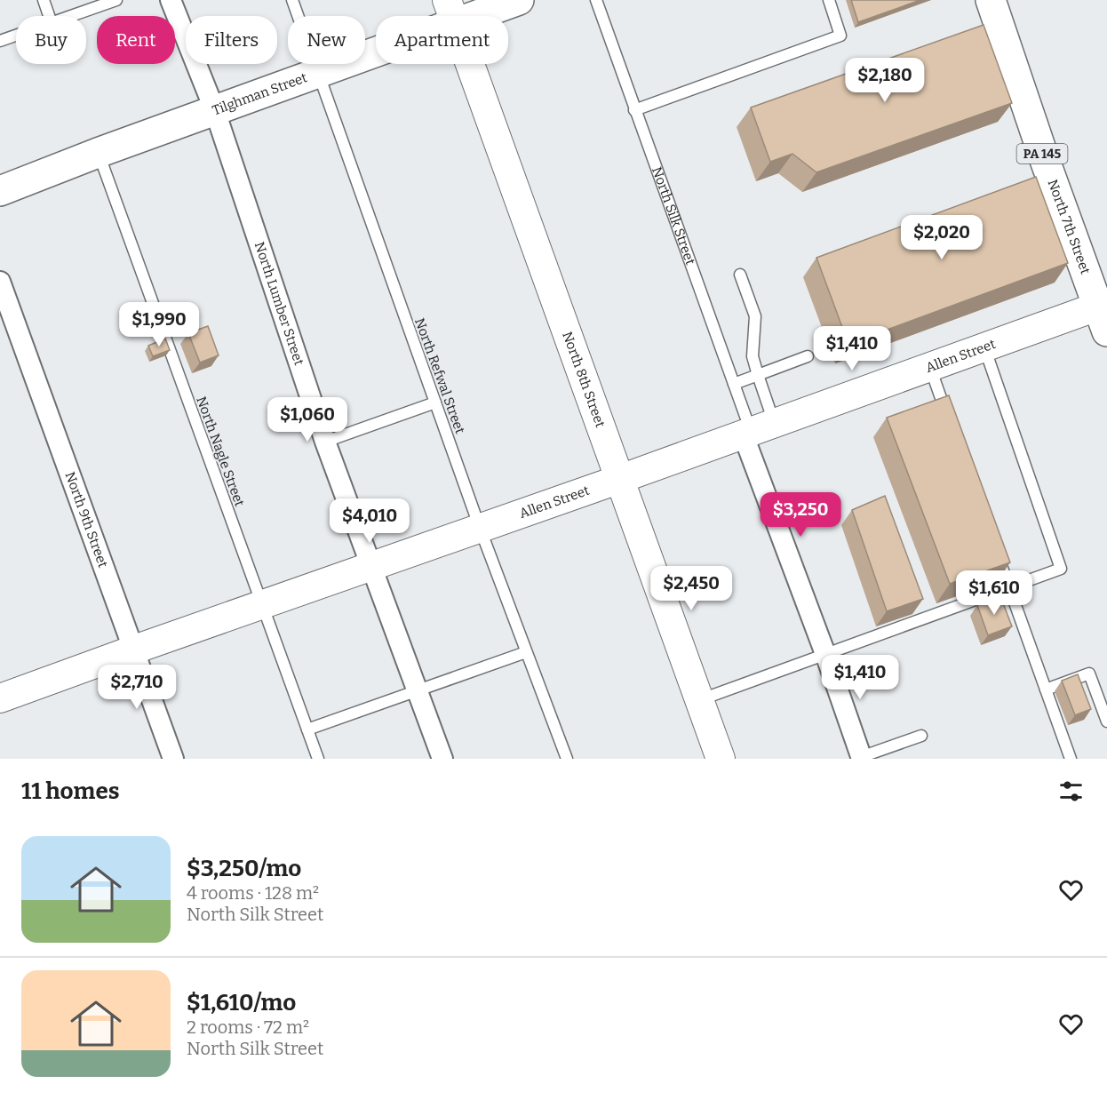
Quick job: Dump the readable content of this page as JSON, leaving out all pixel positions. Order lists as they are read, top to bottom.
{
  "streets": {
    "main road": ["Tilghman Street", "PA 145", "North 7th Street"],
    "street": [
      "North Silk Street",
      "North Lumber Street",
      "Allen Street",
      "North 8th Street",
      "North 9th Street"
    ],
    "lane": ["North Refwal Street", "North Nagle Street"]
  },
  "crossings": [
    ["Tilghman Street", "North Lumber Street"],
    ["Tilghman Street", "North Refwal Street"],
    ["Tilghman Street", "North 8th Street"],
    ["Tilghman Street", "North Nagle Street"],
    ["North Silk Street", "Allen Street"],
    ["North 7th Street", "Allen Street"],
    ["North Lumber Street", "Allen Street"],
    ["Allen Street", "North Refwal Street"],
    ["Allen Street", "North 8th Street"],
    ["Allen Street", "North Nagle Street"],
    ["Allen Street", "North 9th Street"]
  ],
  "page": {
    "chip": [
      "Buy",
      "Rent",
      "Filters",
      "New",
      "Apartment"
    ],
    "price": [
      "$2,180",
      "$2,020",
      "$1,990",
      "$1,410",
      "$1,060",
      "$3,250",
      "$4,010",
      "$2,450",
      "$1,610",
      "$1,410",
      "$2,710"
    ],
    "heading": "11 homes",
    "list": [
      {
        "name": "$3,250/mo",
        "note": "4 rooms · 128 m² · North Silk Street"
      },
      {
        "name": "$1,610/mo",
        "note": "2 rooms · 72 m² · North Silk Street"
      }
    ]
  }
}
